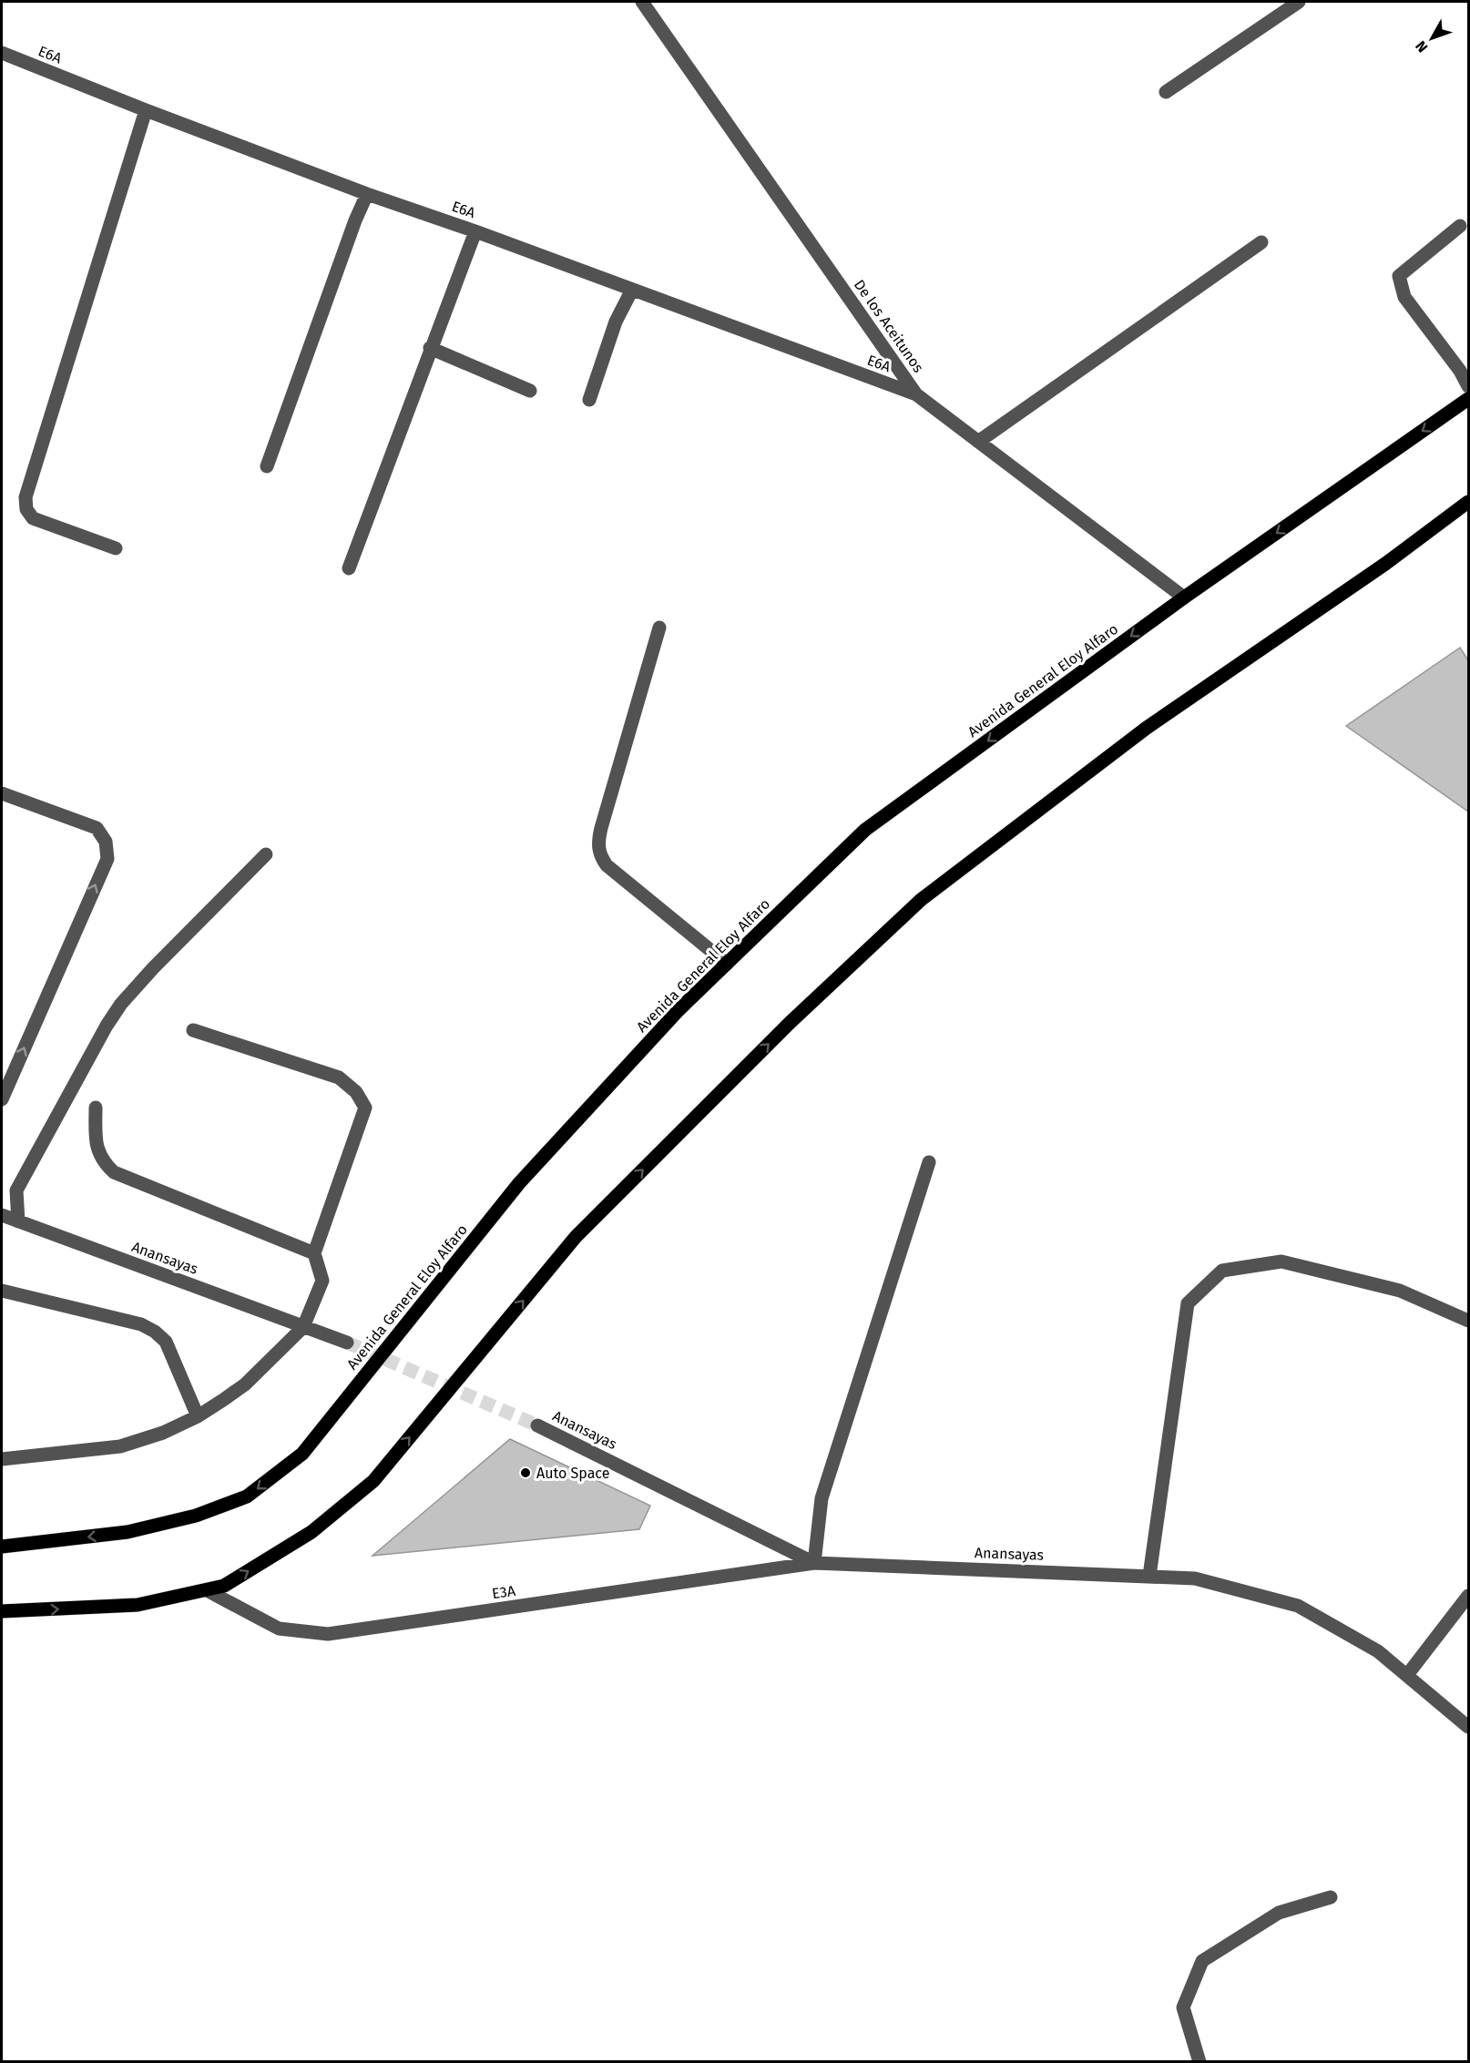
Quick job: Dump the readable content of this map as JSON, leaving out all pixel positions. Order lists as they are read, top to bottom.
{
  "streets": {
    "main road": ["Avenida General Eloy Alfaro"],
    "street": [
      "E6A",
      "De los Aceitunos",
      "Anansayas",
      "E3A"
    ]
  },
  "crossings": [
    ["E6A", "De los Aceitunos"],
    ["De los Aceitunos", "Avenida General Eloy Alfaro"],
    ["Anansayas", "E3A"]
  ],
  "places": ["Auto Space"],
  "north": "bottom left"
}
